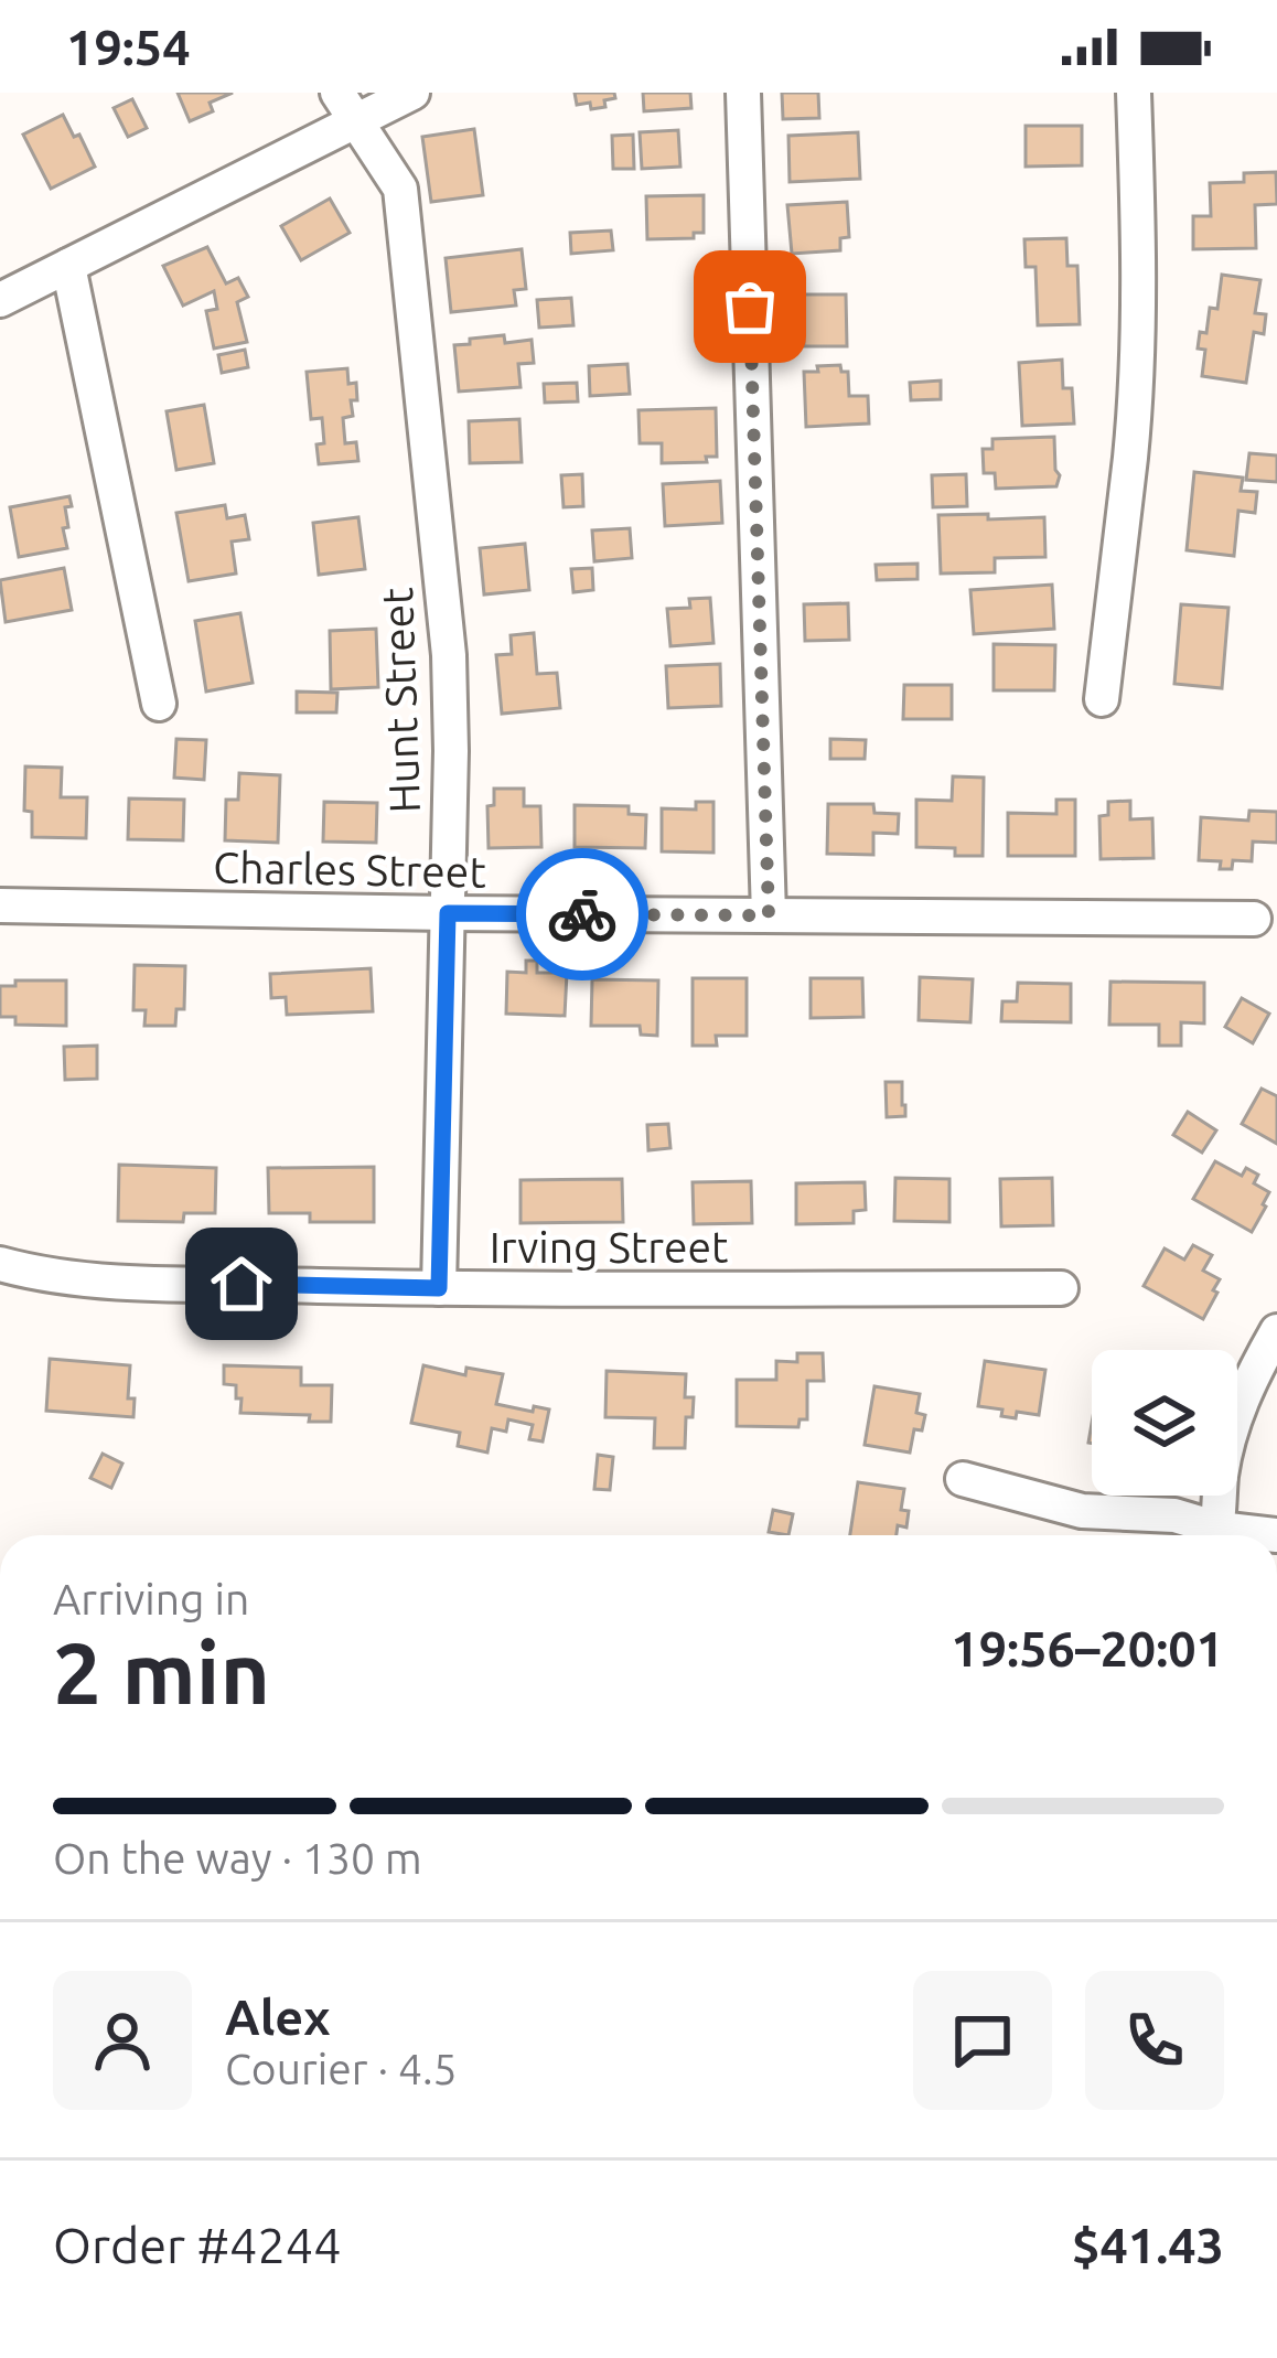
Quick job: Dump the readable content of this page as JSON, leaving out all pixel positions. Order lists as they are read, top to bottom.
{
  "streets": {
    "street": ["Hunt Street", "Charles Street", "Irving Street"]
  },
  "crossings": [
    ["Hunt Street", "Charles Street"],
    ["Hunt Street", "Irving Street"]
  ],
  "page": {
    "status": "19:54",
    "heading": ["2 min", "Arriving in", "19:56–20:01"],
    "panel": [
      "Alex",
      "Courier · 4.5",
      "Order #4244",
      "$41.43"
    ],
    "bar": "On the way · 130 m"
  }
}
